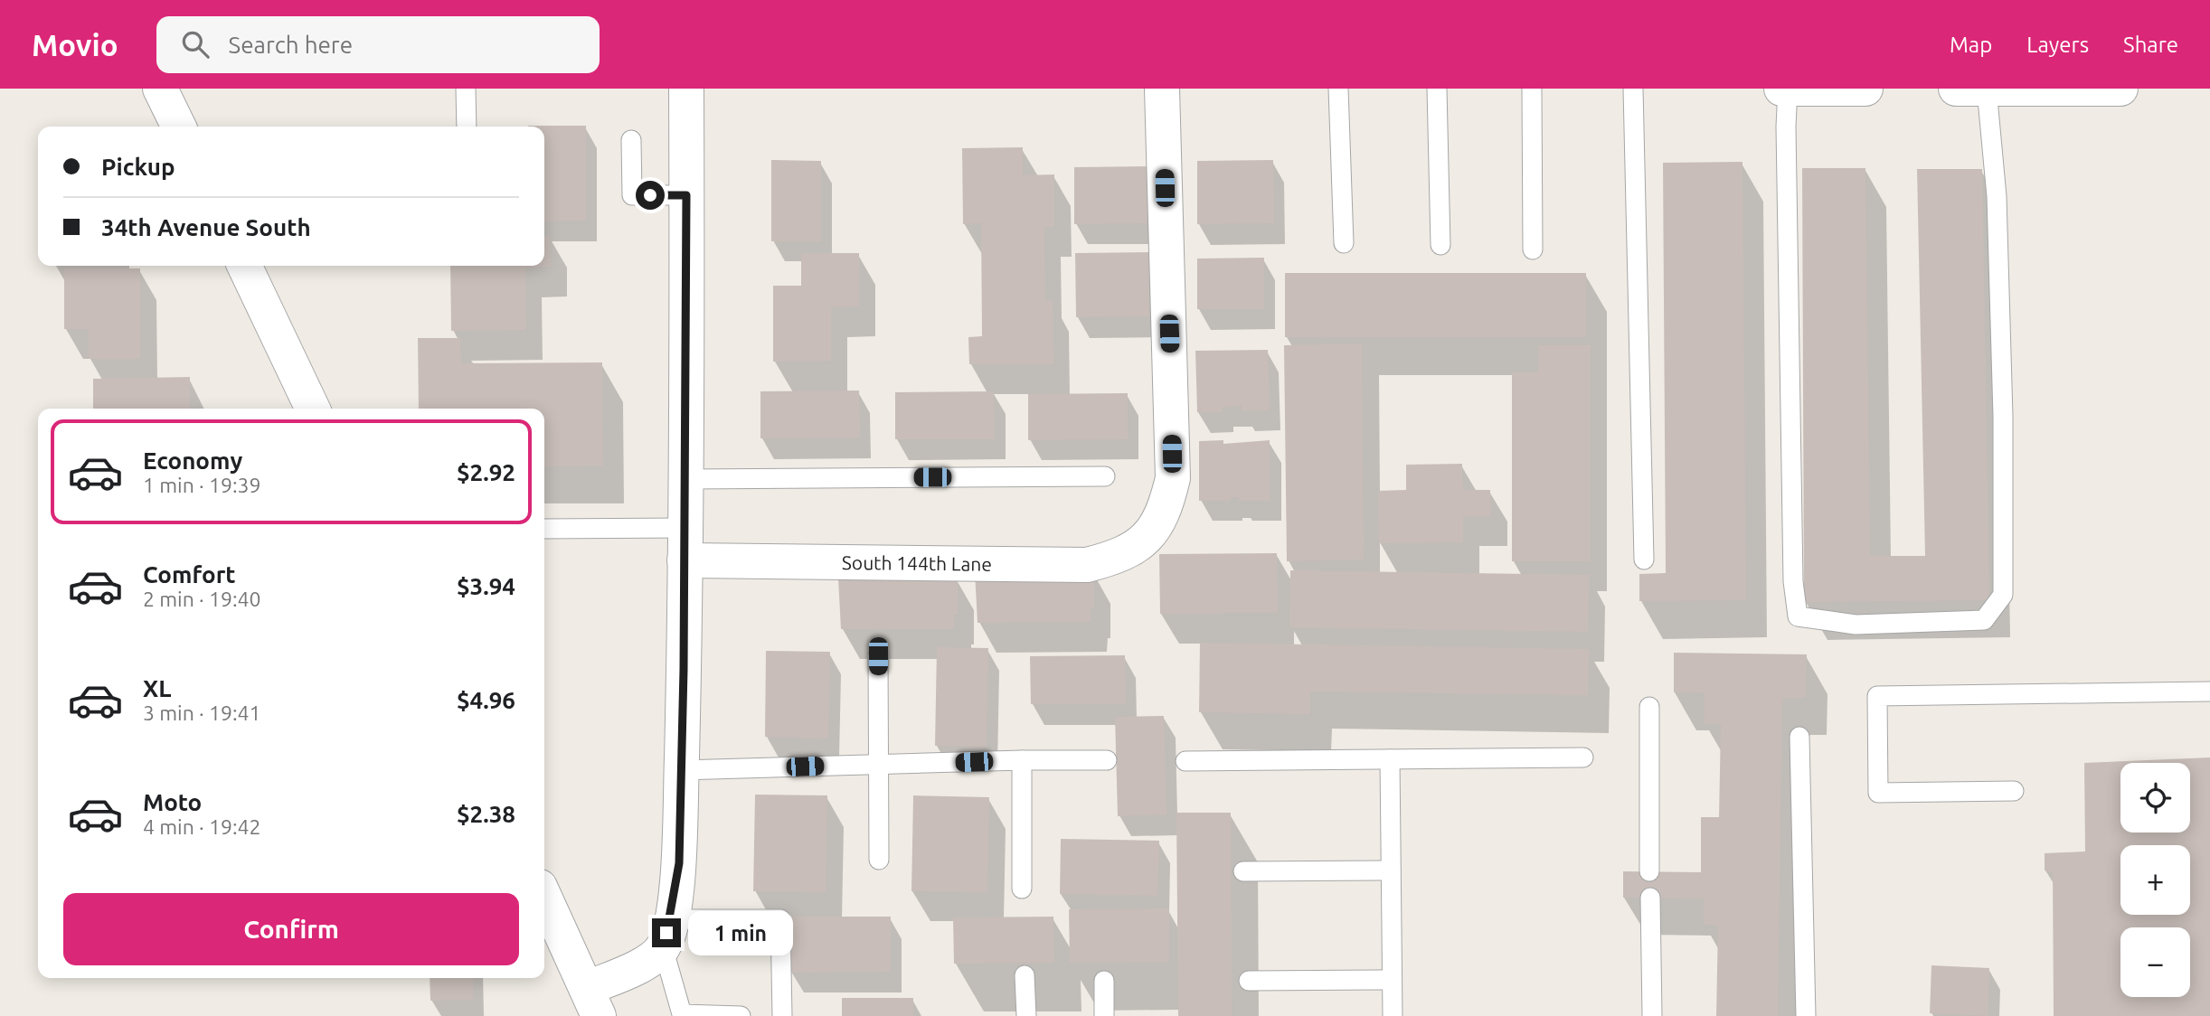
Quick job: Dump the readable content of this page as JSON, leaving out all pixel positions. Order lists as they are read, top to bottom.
{
  "streets": {
    "street": ["South 144th Lane"]
  },
  "page": {
    "header": "Movio",
    "search": "Search here",
    "nav": ["Map", "Layers", "Share"],
    "banner": ["Pickup", "34th Avenue South"],
    "list": [
      {
        "name": "Economy",
        "note": "1 min · 19:39",
        "value": "$2.92"
      },
      {
        "name": "Comfort",
        "note": "2 min · 19:40",
        "value": "$3.94"
      },
      {
        "name": "XL",
        "note": "3 min · 19:41",
        "value": "$4.96"
      },
      {
        "name": "Moto",
        "note": "4 min · 19:42",
        "value": "$2.38"
      }
    ],
    "map_buttons": ["+", "−"],
    "buttons": "Confirm",
    "bubble": "1 min"
  }
}
